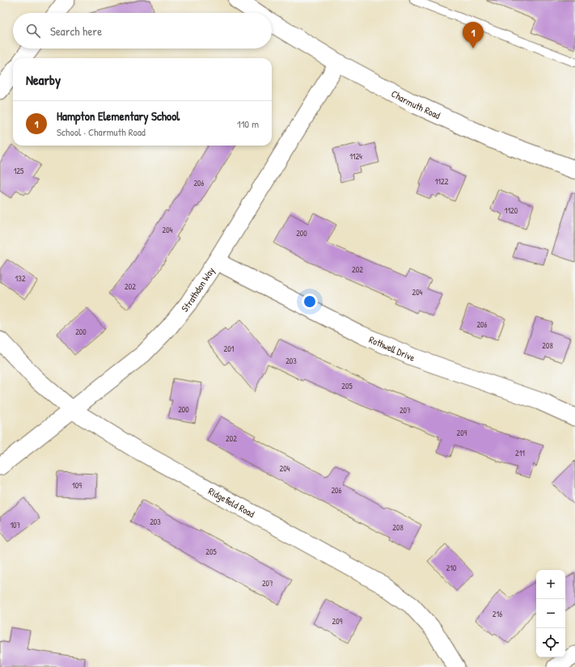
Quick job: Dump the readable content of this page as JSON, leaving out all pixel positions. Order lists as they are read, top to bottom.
{
  "streets": {
    "street": [
      "Charmuth Road",
      "Strathdon Way",
      "Rothwell Drive",
      "Ridgefield Road"
    ]
  },
  "crossings": [
    ["Charmuth Road", "Strathdon Way"],
    ["Strathdon Way", "Rothwell Drive"],
    ["Strathdon Way", "Ridgefield Road"]
  ],
  "house_numbers": [
    "1124",
    "125",
    "1122",
    "206",
    "1120",
    "204",
    "200",
    "202",
    "132",
    "202",
    "204",
    "206",
    "200",
    "208",
    "201",
    "203",
    "205",
    "200",
    "207",
    "209",
    "202",
    "211",
    "204",
    "109",
    "206",
    "203",
    "107",
    "208",
    "205",
    "210",
    "207",
    "216",
    "209"
  ],
  "page": {
    "search": "Search here",
    "pins": "1",
    "heading": "Nearby",
    "list": [
      {
        "mark": "1",
        "name": "Hampton Elementary School",
        "note": "School · Charmuth Road",
        "value": "110 m"
      }
    ],
    "map_buttons": ["+", "−"]
  }
}
